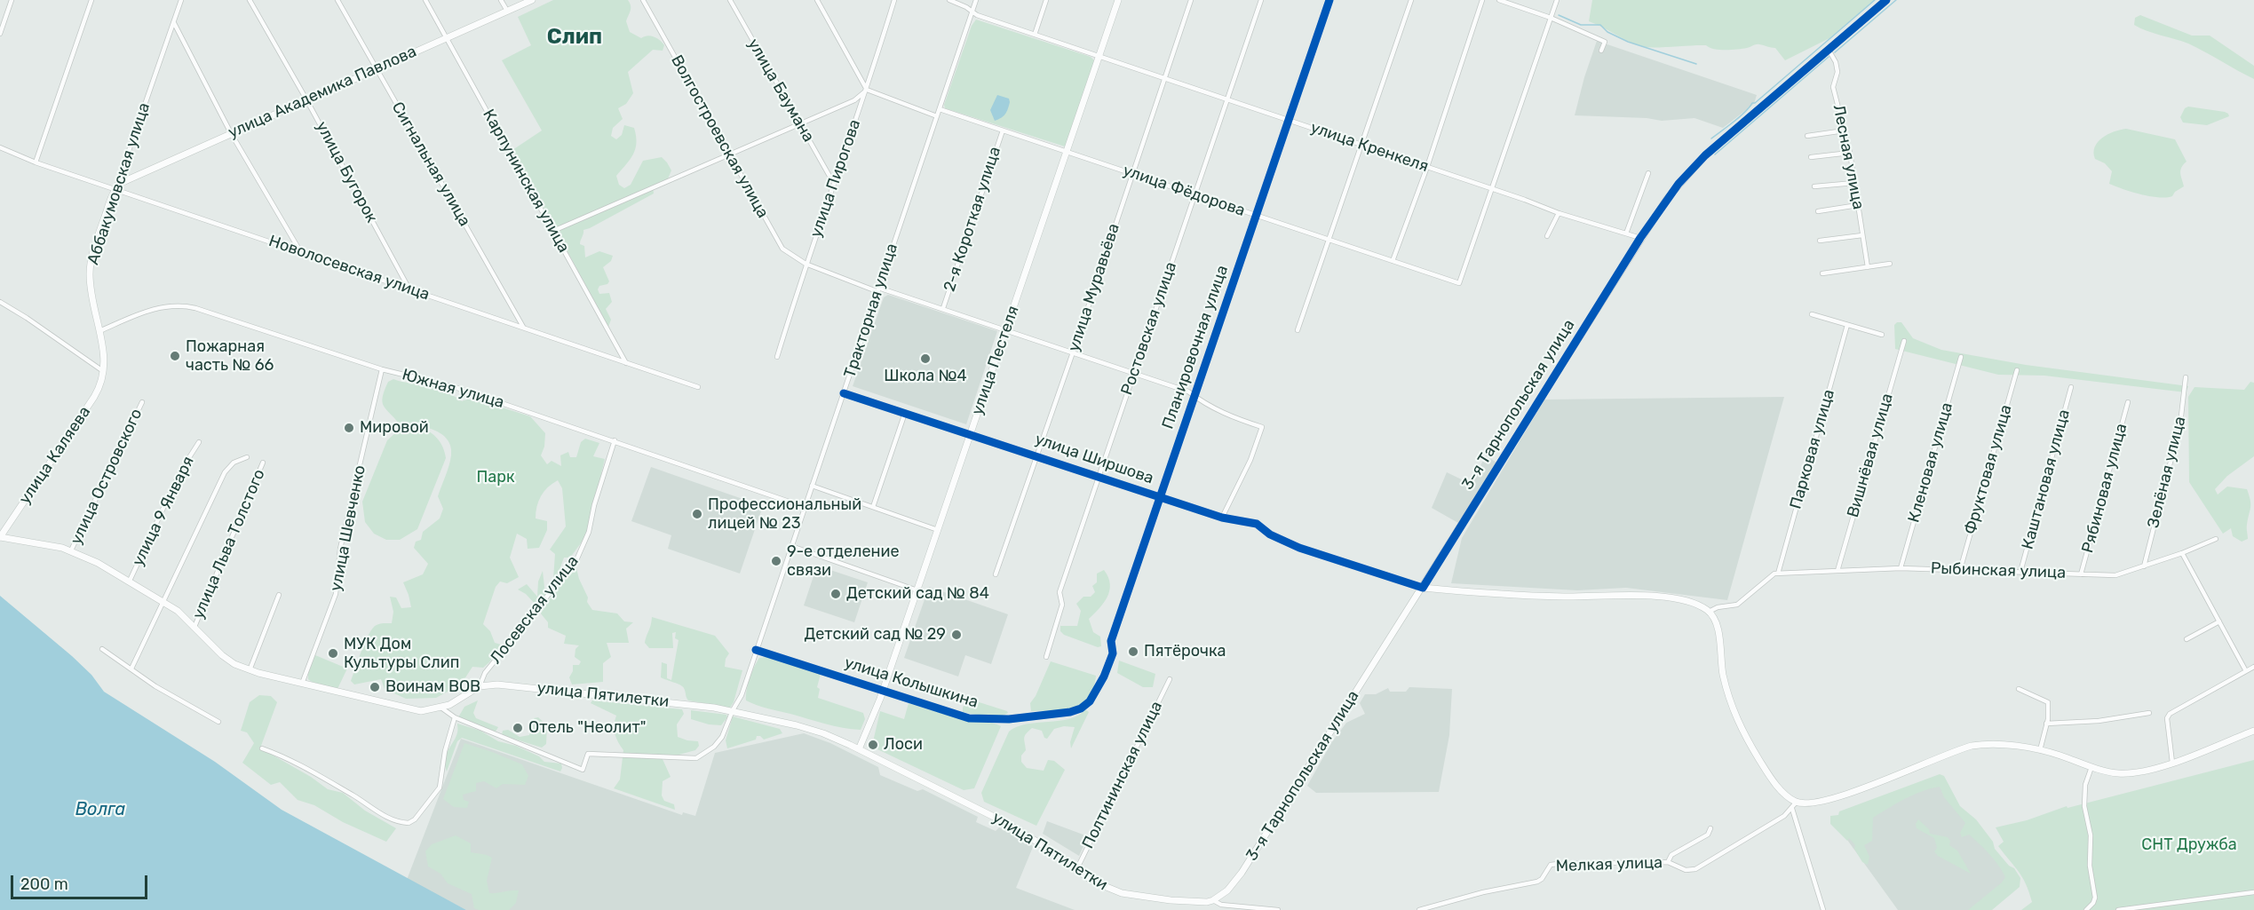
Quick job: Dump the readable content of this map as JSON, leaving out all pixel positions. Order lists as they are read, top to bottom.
{
  "streets": {
    "main road": [
      "улица Академика Павлова",
      "Аббакумовская улица",
      "улица Пестеля",
      "3-я Тарнопольская улица",
      "улица Каляева",
      "улица Пятилетки"
    ],
    "street": [
      "улица Баумана",
      "Волгостроевская улица",
      "улица Кренкеля",
      "Лесная улица",
      "Сигнальная улица",
      "улица Бугорок",
      "улица Пирогова",
      "Карпунинская улица",
      "улица Фёдорова",
      "2-я Короткая улица",
      "Новолосевская улица",
      "улица Муравьёва",
      "Тракторная улица",
      "Ростовская улица",
      "Планировочная улица",
      "Южная улица",
      "Парковая улица",
      "Вишнёвая улица",
      "улица Ширшова",
      "Кленовая улица",
      "Фруктовая улица",
      "Зелёная улица",
      "улица Островского",
      "Каштановая улица",
      "Рябиновая улица",
      "улица 9 Января",
      "улица Шевченко",
      "улица Льва Толстого",
      "Рыбинская улица",
      "Лосевская улица",
      "улица Колышкина",
      "Полтининская улица",
      "Мелкая улица"
    ]
  },
  "crossings": [
    ["улица Баумана", "улица Пирогова"],
    ["улица Академика Павлова", "Сигнальная улица"],
    ["улица Академика Павлова", "улица Бугорок"],
    ["улица Академика Павлова", "Карпунинская улица"],
    ["улица Академика Павлова", "Аббакумовская улица"],
    ["улица Академика Павлова", "Новолосевская улица"],
    ["Волгостроевская улица", "улица Пирогова"],
    ["Волгостроевская улица", "2-я Короткая улица"],
    ["Волгостроевская улица", "улица Муравьёва"],
    ["Волгостроевская улица", "Тракторная улица"],
    ["Волгостроевская улица", "Ростовская улица"],
    ["Волгостроевская улица", "Планировочная улица"],
    ["Волгостроевская улица", "улица Пестеля"],
    ["Волгостроевская улица", "улица Ширшова"],
    ["улица Кренкеля", "улица Фёдорова"],
    ["улица Кренкеля", "улица Муравьёва"],
    ["улица Кренкеля", "Тракторная улица"],
    ["улица Кренкеля", "Ростовская улица"],
    ["улица Кренкеля", "Планировочная улица"],
    ["улица Кренкеля", "улица Пестеля"],
    ["улица Кренкеля", "3-я Тарнопольская улица"],
    ["Лесная улица", "3-я Тарнопольская улица"],
    ["Сигнальная улица", "Новолосевская улица"],
    ["улица Бугорок", "Новолосевская улица"],
    ["Карпунинская улица", "Новолосевская улица"],
    ["Аббакумовская улица", "Новолосевская улица"],
    ["Аббакумовская улица", "Южная улица"],
    ["Аббакумовская улица", "улица Каляева"],
    ["улица Фёдорова", "2-я Короткая улица"],
    ["улица Фёдорова", "улица Муравьёва"],
    ["улица Фёдорова", "Тракторная улица"],
    ["улица Фёдорова", "Ростовская улица"],
    ["улица Фёдорова", "Планировочная улица"],
    ["улица Фёдорова", "улица Пестеля"],
    ["улица Муравьёва", "улица Ширшова"],
    ["Тракторная улица", "Южная улица"],
    ["Тракторная улица", "улица Ширшова"],
    ["Тракторная улица", "улица Колышкина"],
    ["Тракторная улица", "улица Пятилетки"],
    ["Ростовская улица", "улица Ширшова"],
    ["Планировочная улица", "улица Ширшова"],
    ["Планировочная улица", "улица Колышкина"],
    ["улица Пестеля", "улица Ширшова"],
    ["улица Пестеля", "улица Колышкина"],
    ["улица Пестеля", "улица Пятилетки"],
    ["Южная улица", "улица Шевченко"],
    ["Южная улица", "Лосевская улица"],
    ["3-я Тарнопольская улица", "улица Ширшова"],
    ["3-я Тарнопольская улица", "улица Пятилетки"],
    ["Парковая улица", "Рыбинская улица"],
    ["Вишнёвая улица", "Рыбинская улица"],
    ["Кленовая улица", "Рыбинская улица"],
    ["Фруктовая улица", "Рыбинская улица"],
    ["Зелёная улица", "Рыбинская улица"],
    ["Каштановая улица", "Рыбинская улица"],
    ["Рябиновая улица", "Рыбинская улица"],
    ["Лосевская улица", "улица Пятилетки"],
    ["улица Пятилетки", "Полтининская улица"]
  ],
  "districts": ["Слип"],
  "water": ["Волга"],
  "parks": ["Парк", "СНТ Дружба"],
  "places": [
    "Пожарная часть № 66",
    "Школа №4",
    "Мировой",
    "Профессиональный лицей № 23",
    "9-е отделение связи",
    "Детский сад № 84",
    "Детский сад № 29",
    "Пятёрочка",
    "МУК Дом Культуры Слип",
    "Воинам ВОВ",
    "Отель \"Неолит\"",
    "Лоси"
  ],
  "scale_bar": "200 m"
}
